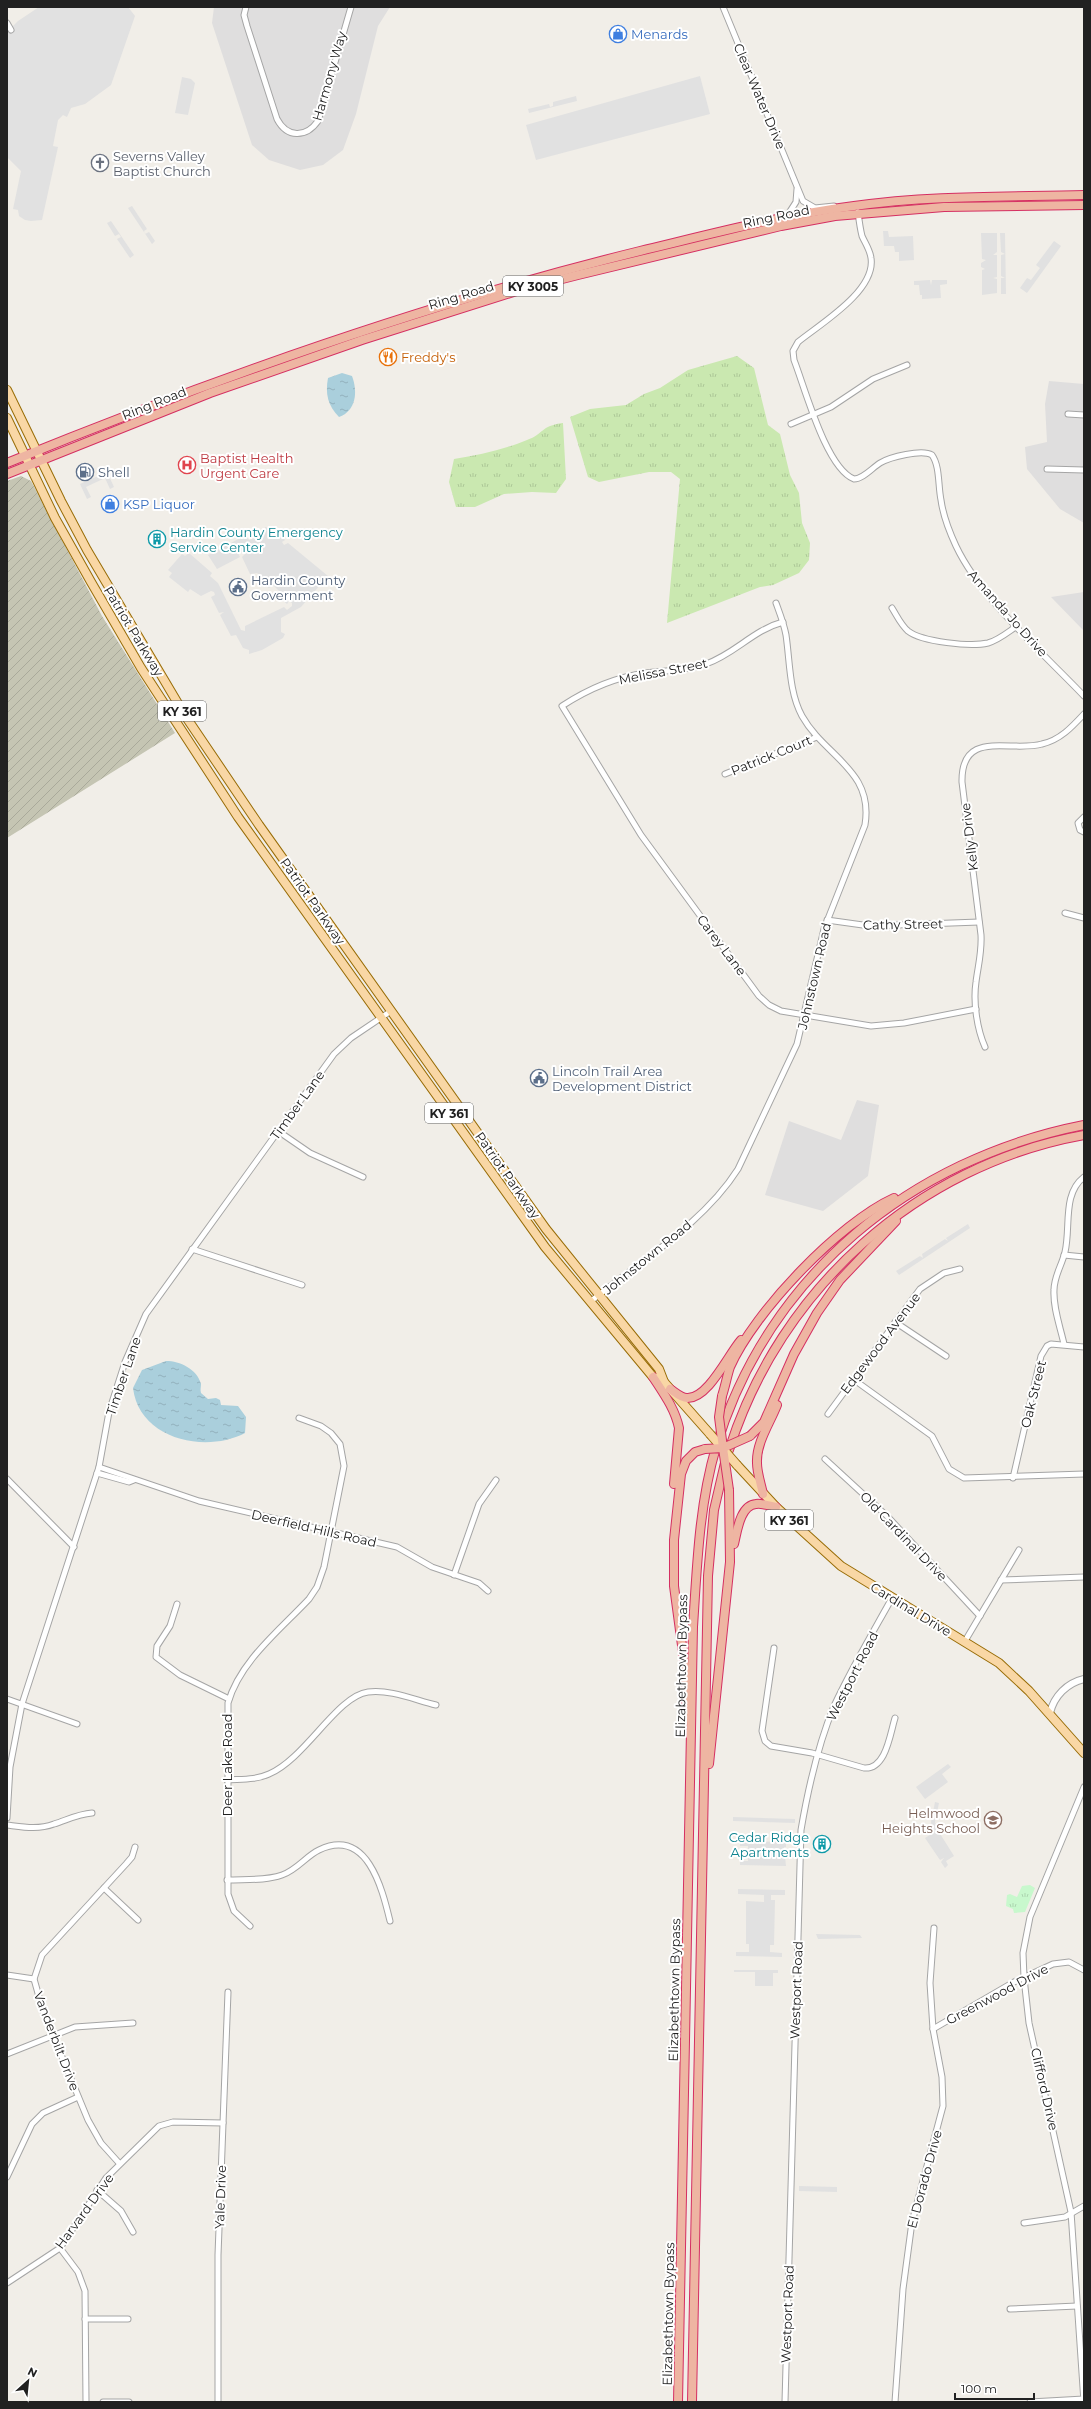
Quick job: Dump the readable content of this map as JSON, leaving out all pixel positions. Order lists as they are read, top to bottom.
{
  "streets": {
    "highway": ["Ring Road", "KY 3005", "Elizabethtown Bypass"],
    "main road": ["Patriot Parkway", "KY 361", "Cardinal Drive"],
    "street": [
      "Harmony Way",
      "Clear Water Drive",
      "Amanda Jo Drive",
      "Melissa Street",
      "Patrick Court",
      "Kelly Drive",
      "Cathy Street",
      "Carey Lane",
      "Johnstown Road",
      "Timber Lane",
      "Edgewood Avenue",
      "Oak Street",
      "Deerfield Hills Road",
      "Old Cardinal Drive",
      "Westport Road",
      "Deer Lake Road",
      "Greenwood Drive",
      "Vanderbilt Drive",
      "Clifford Drive",
      "El Dorado Drive",
      "Yale Drive",
      "Harvard Drive"
    ]
  },
  "crossings": [
    ["Clear Water Drive", "Ring Road"],
    ["Ring Road", "Amanda Jo Drive"],
    ["Ring Road", "Patriot Parkway"],
    ["Patriot Parkway", "Johnstown Road"],
    ["Patriot Parkway", "Timber Lane"],
    ["Patriot Parkway", "Cardinal Drive"],
    ["Melissa Street", "Carey Lane"],
    ["Melissa Street", "Johnstown Road"],
    ["Patrick Court", "Johnstown Road"],
    ["Kelly Drive", "Cathy Street"],
    ["Kelly Drive", "Carey Lane"],
    ["Cathy Street", "Johnstown Road"],
    ["Carey Lane", "Johnstown Road"],
    ["Timber Lane", "Deerfield Hills Road"],
    ["Deerfield Hills Road", "Deer Lake Road"],
    ["Cardinal Drive", "Westport Road"],
    ["Greenwood Drive", "Clifford Drive"],
    ["Greenwood Drive", "El Dorado Drive"],
    ["Vanderbilt Drive", "Harvard Drive"],
    ["Yale Drive", "Harvard Drive"]
  ],
  "places": {
    "shop": ["Menards", "KSP Liquor"],
    "church": ["Severns Valley Baptist Church"],
    "restaurant": ["Freddy's"],
    "hospital": ["Baptist Health Urgent Care"],
    "fuel station": ["Shell"],
    "building": ["Hardin County Emergency Service Center", "Cedar Ridge Apartments"],
    "public building": ["Hardin County Government", "Lincoln Trail Area Development District"],
    "school or university": ["Helmwood Heights School"]
  },
  "scale_bar": "100 m",
  "north": "top right"
}
